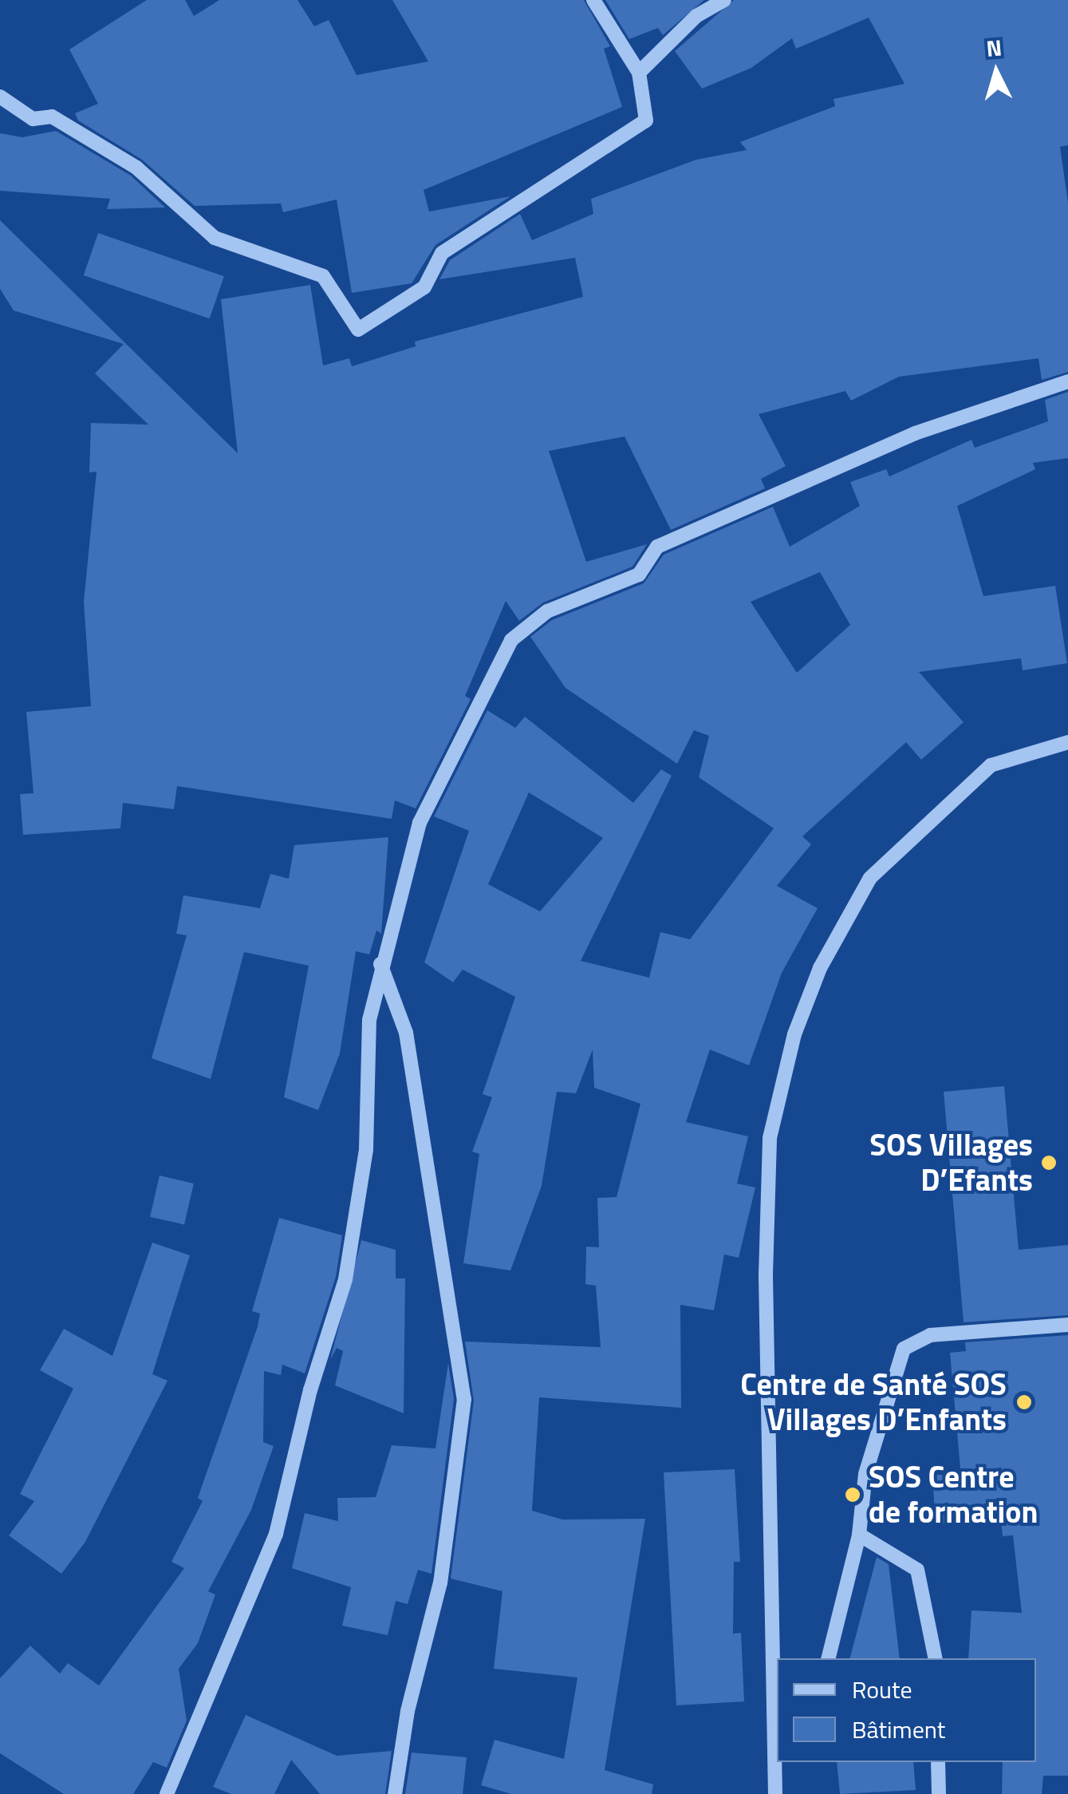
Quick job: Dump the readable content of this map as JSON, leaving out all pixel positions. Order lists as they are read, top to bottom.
{
  "places": ["SOS Villages D’Efants", "Centre de Santé SOS Villages D’Enfants", "SOS Centre de formation"],
  "legend": ["Route", "Bâtiment"],
  "north": "top"
}
